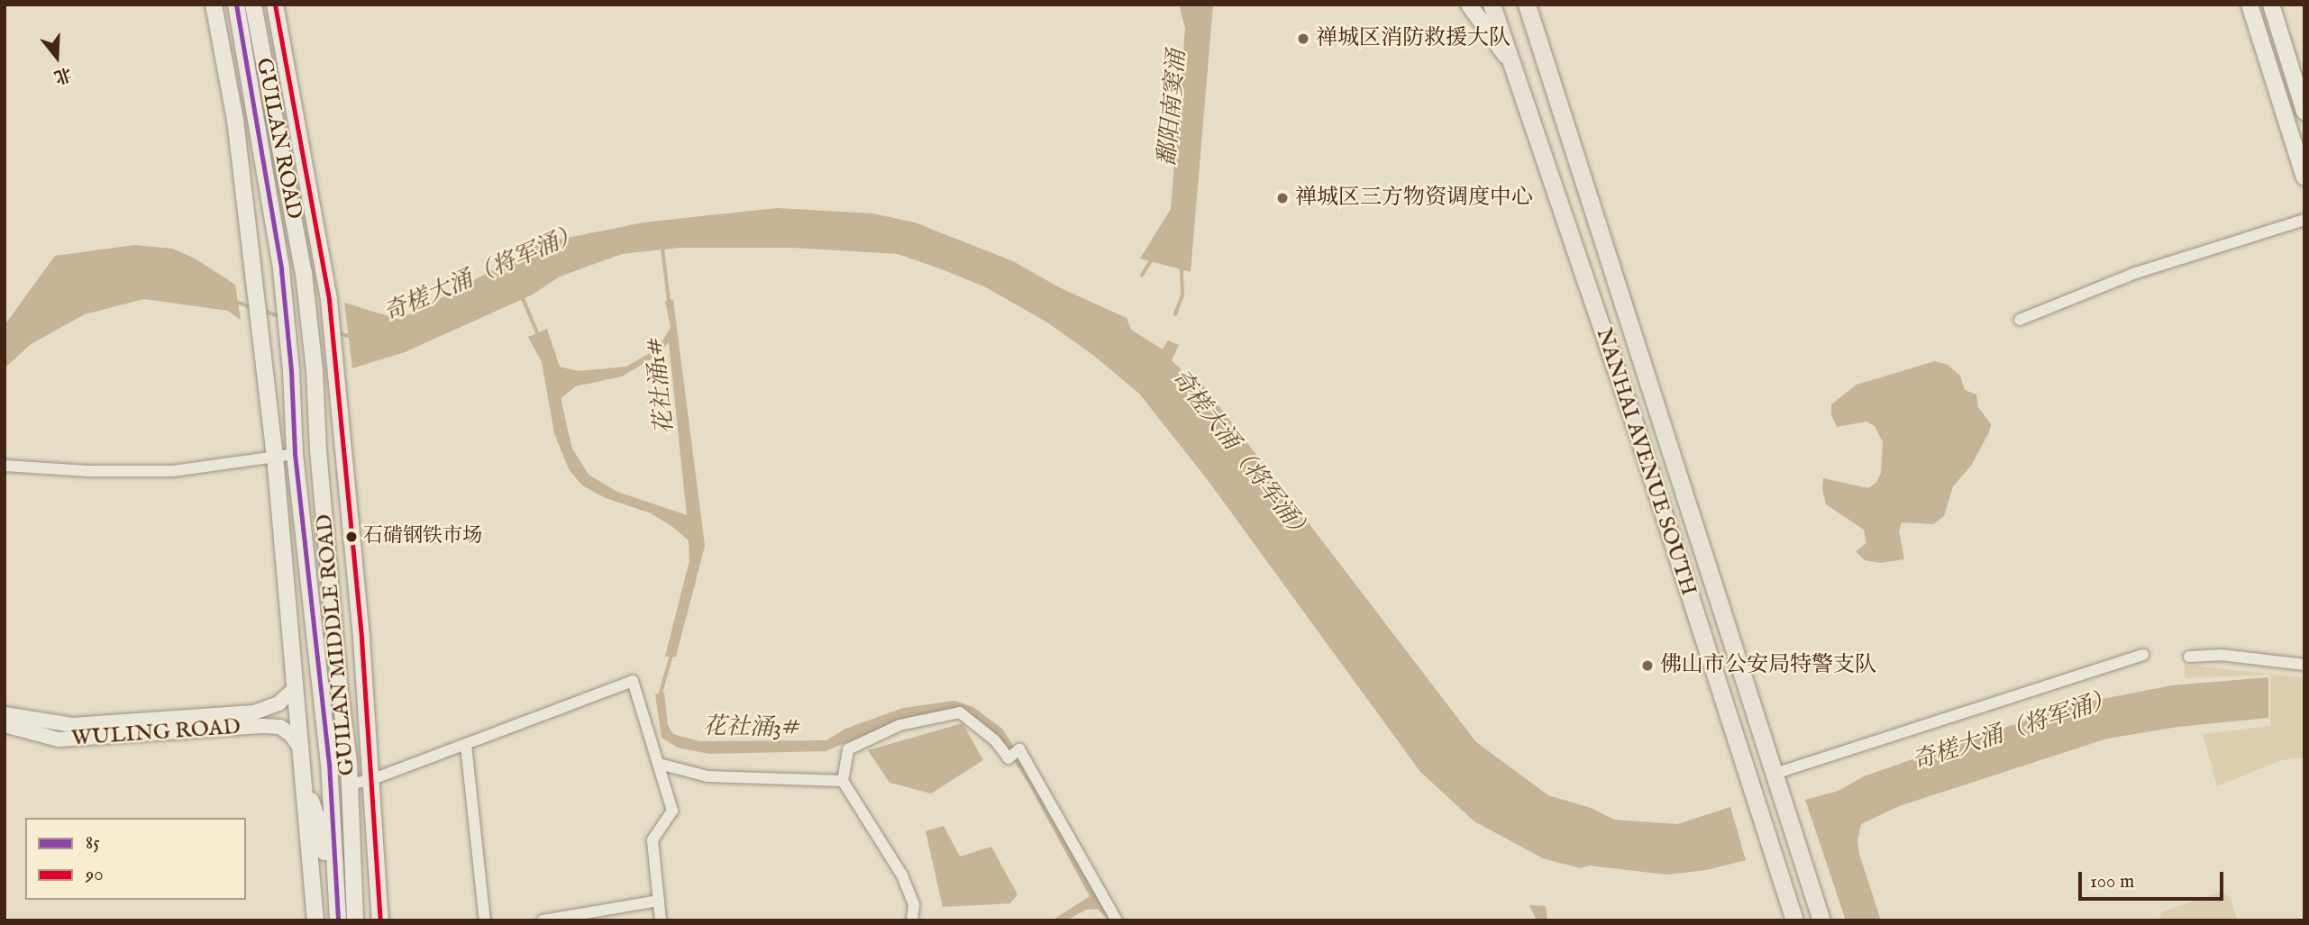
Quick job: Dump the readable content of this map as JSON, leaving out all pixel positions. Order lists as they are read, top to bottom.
{
  "streets": {
    "highway": ["NANHAI AVENUE SOUTH"],
    "main road": ["GUILAN ROAD", "GUILAN MIDDLE ROAD"],
    "street": ["WULING ROAD"]
  },
  "crossings": [
    ["GUILAN ROAD", "GUILAN MIDDLE ROAD"]
  ],
  "water": [
    "鄱阳南窦涌",
    "奇槎大涌（将军涌）",
    "花社涌1#",
    "花社涌3#"
  ],
  "places": [
    "禅城区消防救援大队",
    "禅城区三方物资调度中心",
    "石𬒔钢铁市场",
    "佛山市公安局特警支队"
  ],
  "lines": ["transit line 85", "transit line 90"],
  "legend": ["85", "90"],
  "scale_bar": "100 m",
  "north": "bottom"
}
